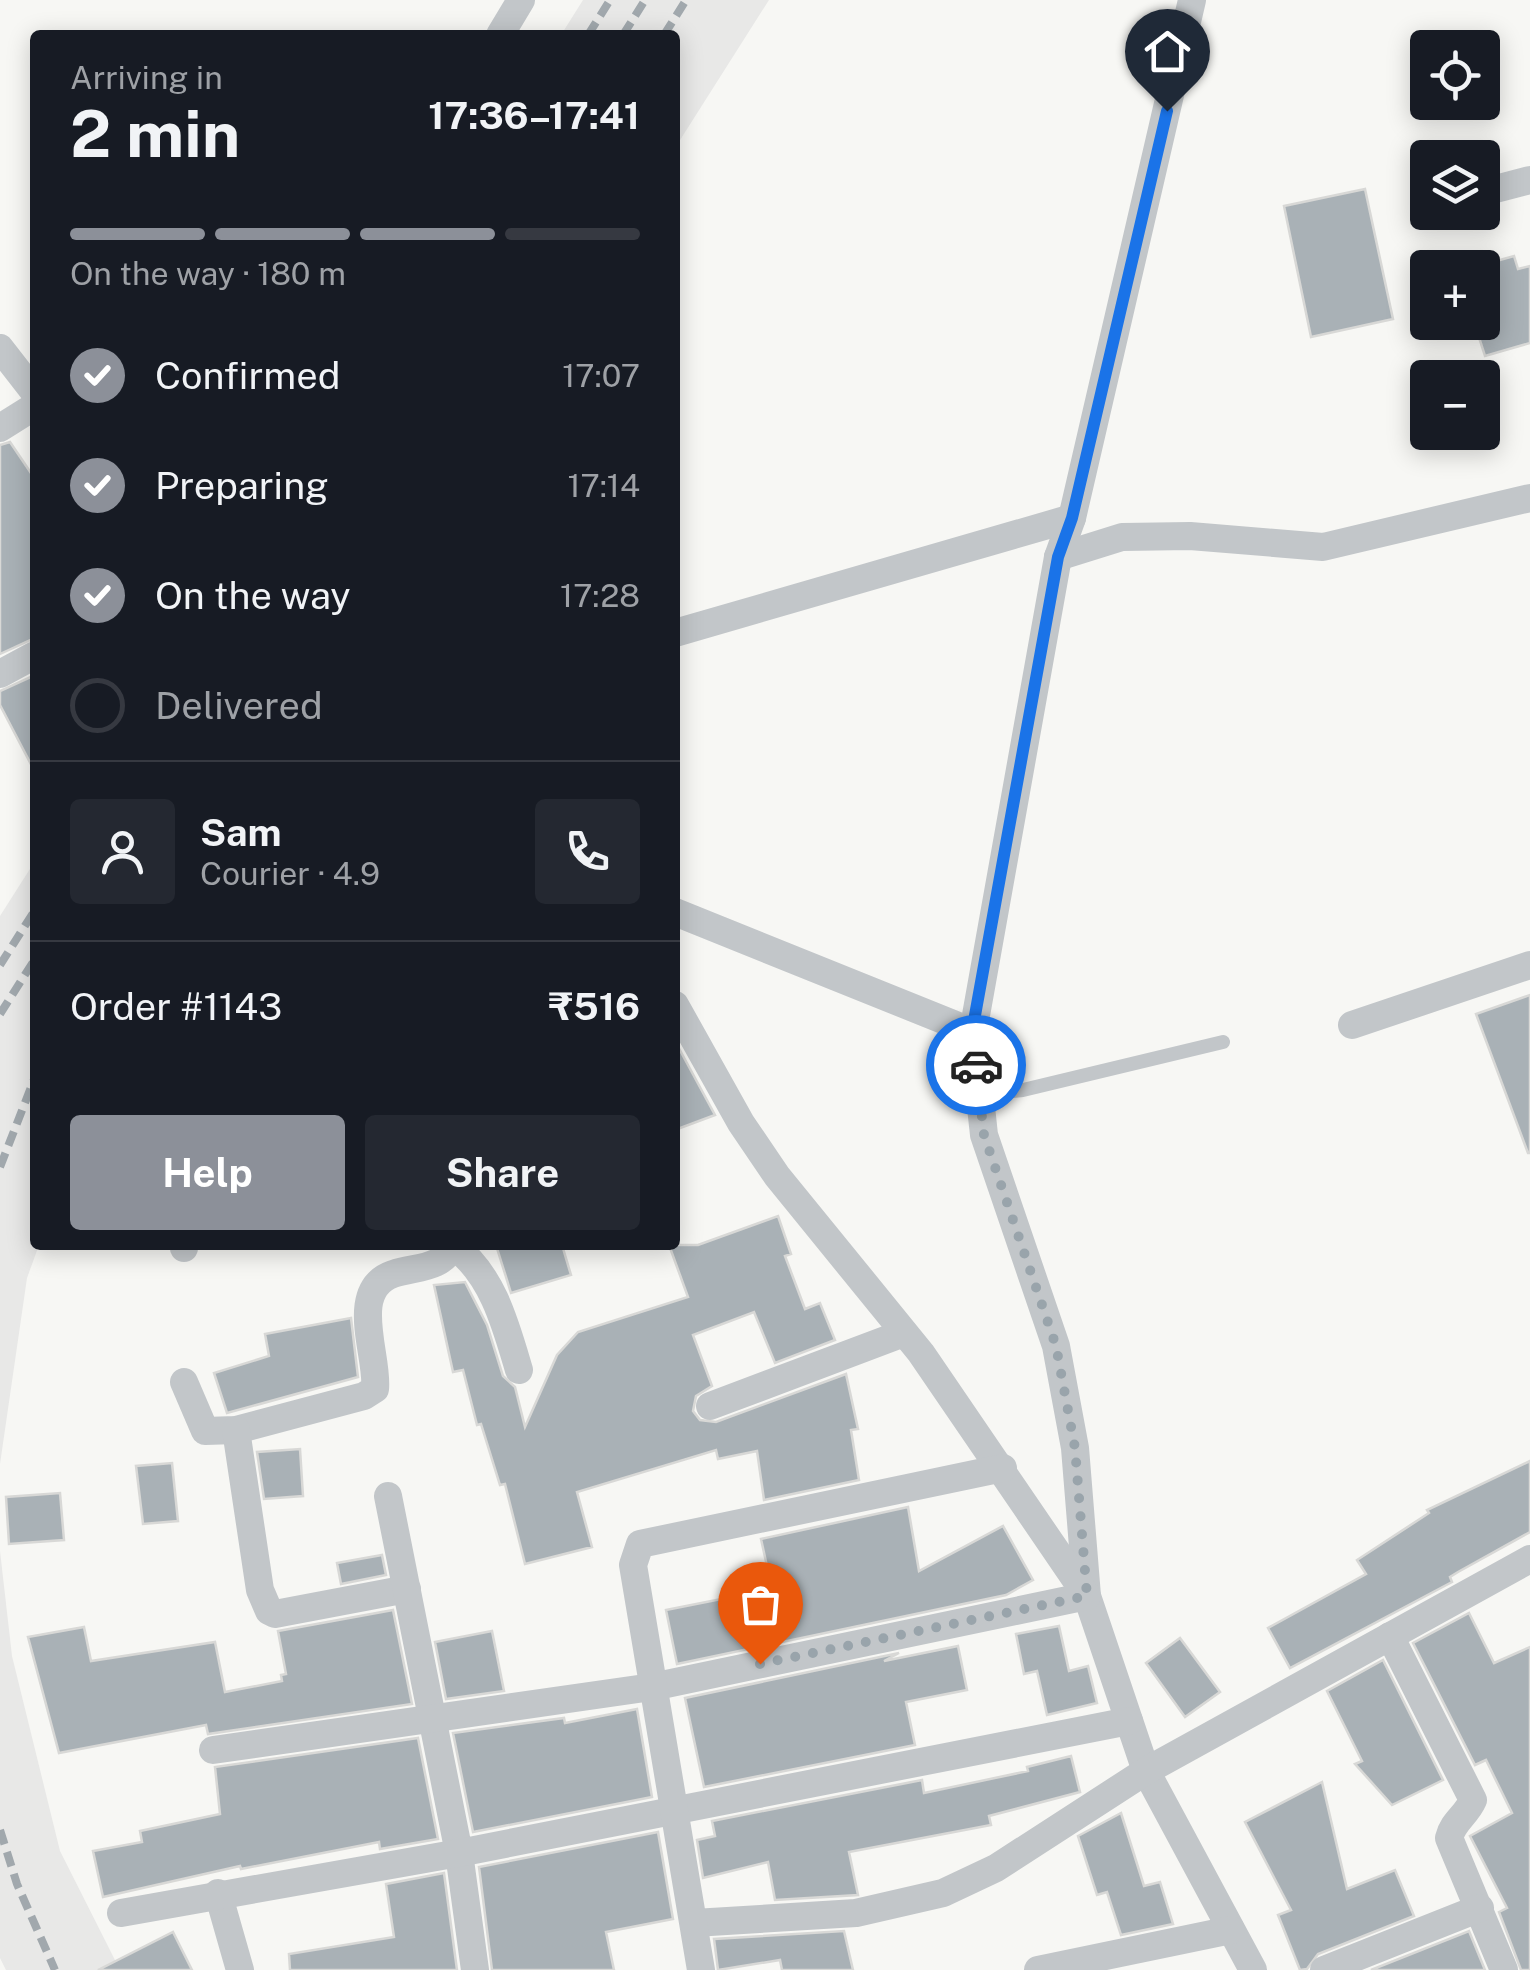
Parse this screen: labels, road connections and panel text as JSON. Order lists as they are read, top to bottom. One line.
{"page":{"map_buttons":["+","−"],"heading":["2 min","Arriving in","17:36–17:41"],"panel":["Sam","Courier · 4.9","Order #1143","₹516"],"bar":"On the way · 180 m","list":[["Confirmed","17:07"],["Preparing","17:14"],["On the way","17:28"],"Delivered"],"buttons":["Help","Share"]}}
